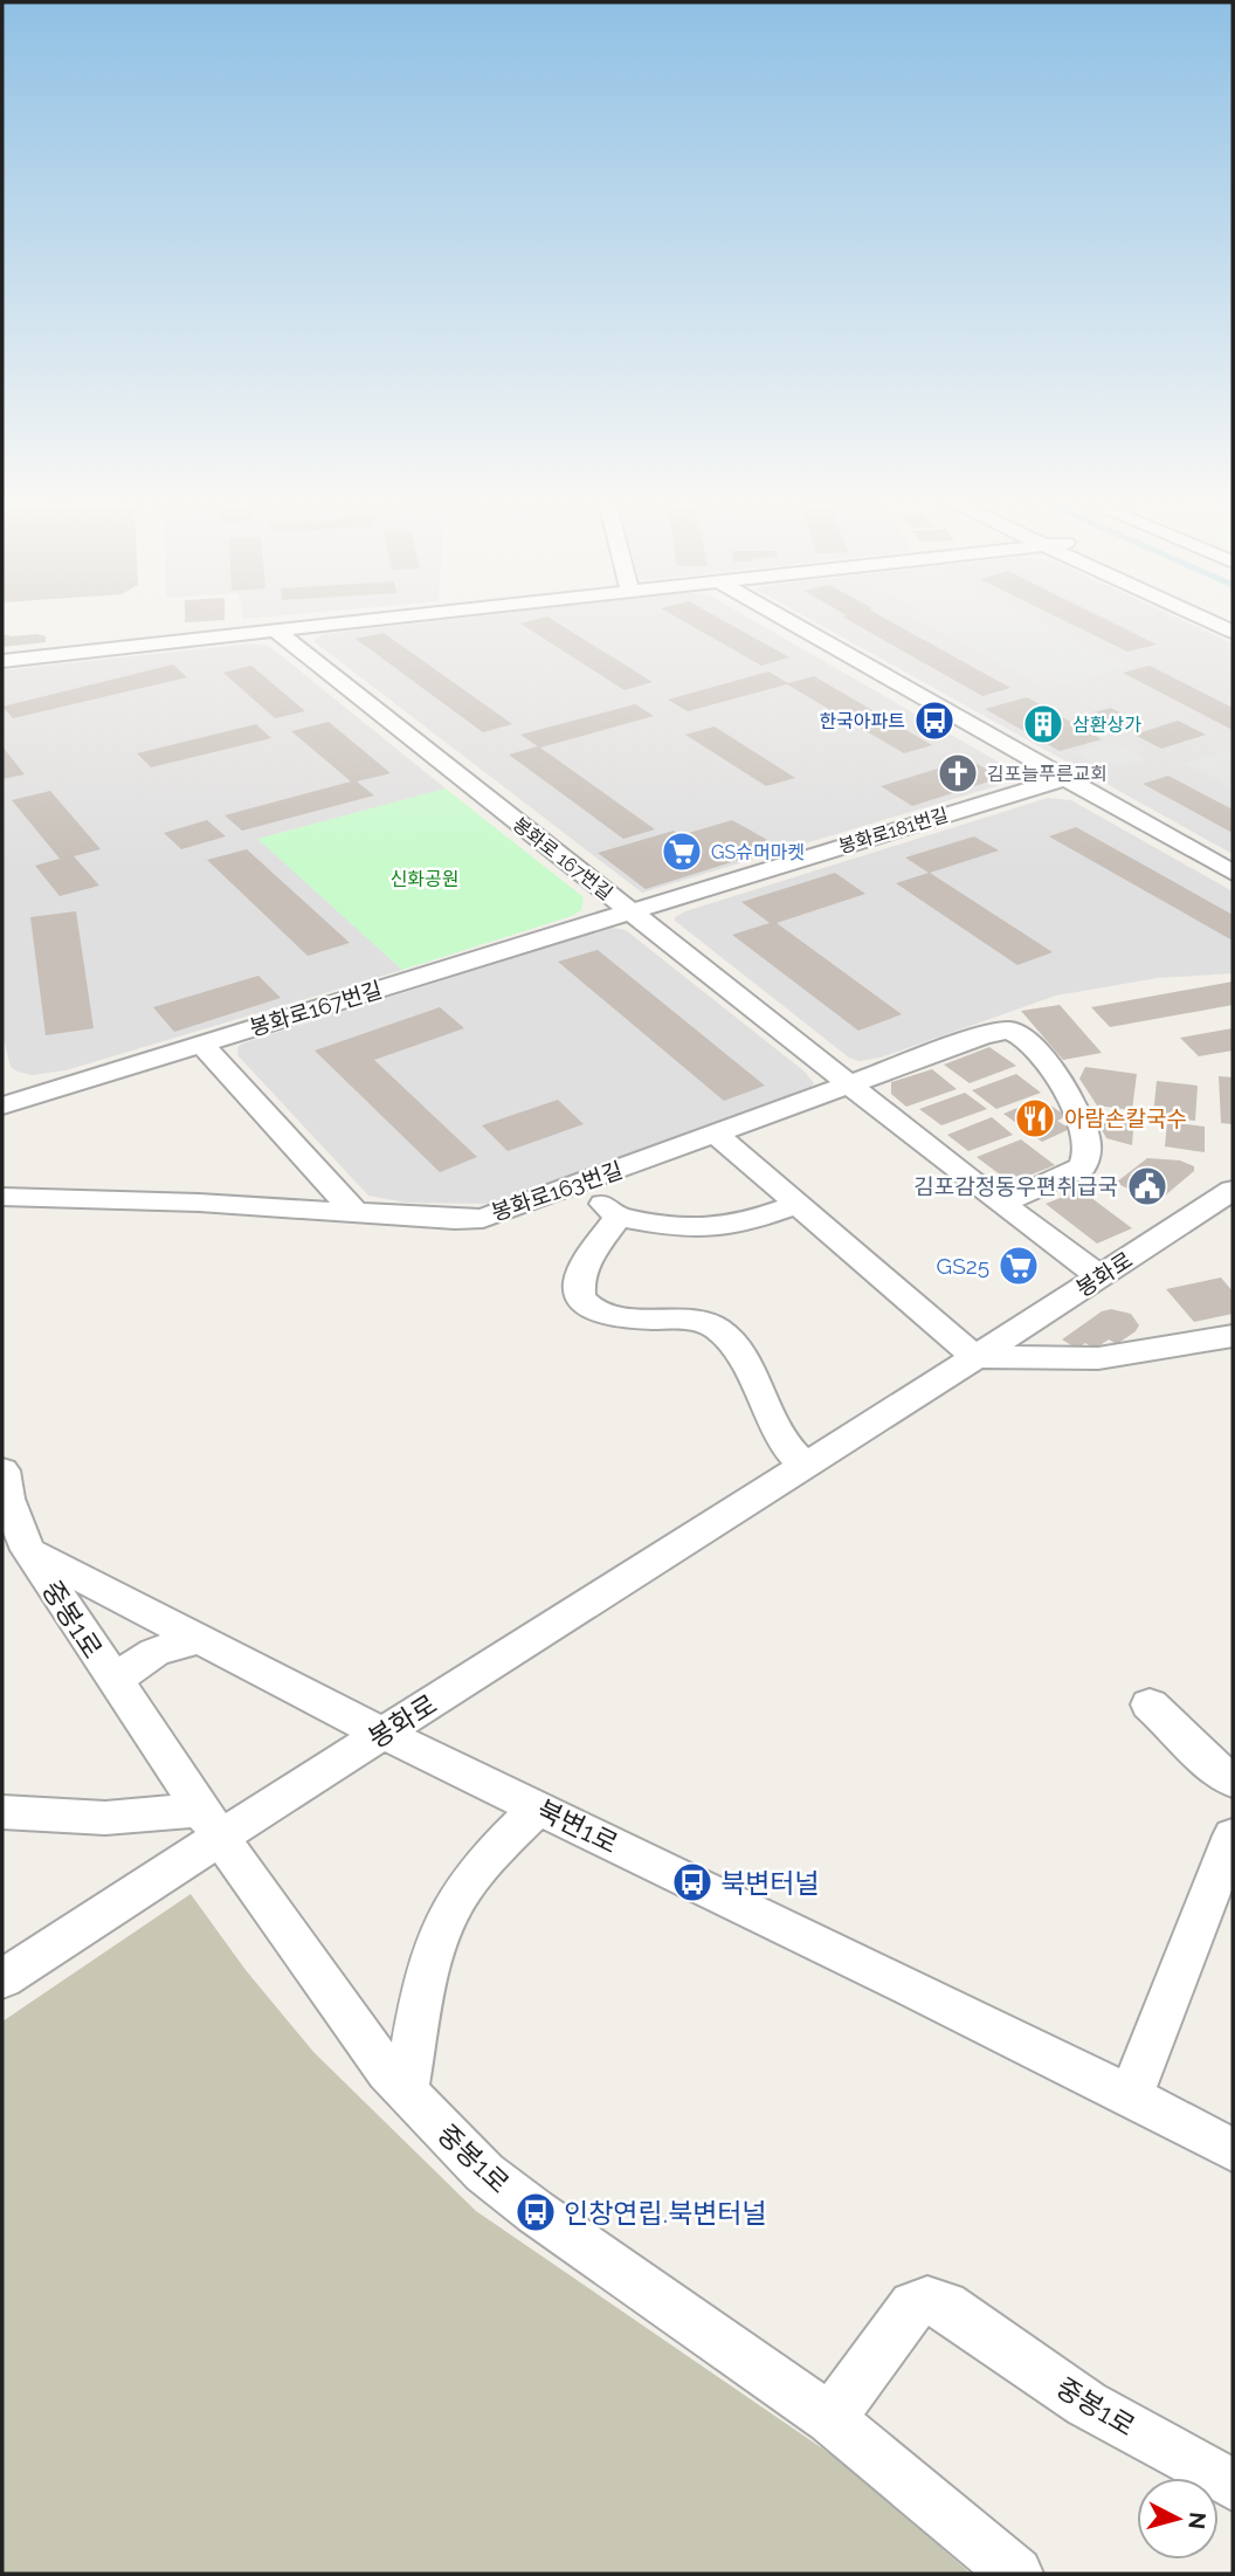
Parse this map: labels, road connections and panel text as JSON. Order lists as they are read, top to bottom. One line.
{"streets":{"street":["봉화로181번길","봉화로 167번길","봉화로167번길","봉화로163번길","봉화로","중봉1로","북변1로"]},"crossings":[["봉화로181번길","봉화로 167번길"],["봉화로181번길","봉화로167번길"],["봉화로 167번길","봉화로167번길"],["봉화로 167번길","봉화로163번길"],["봉화로 167번길","봉화로"],["봉화로","중봉1로"],["봉화로","북변1로"],["중봉1로","북변1로"]],"parks":["신화공원"],"places":{"bus stop":["한국아파트","북변터널","인창연립.북변터널"],"building":["삼환상가"],"church":["김포늘푸른교회"],"supermarket":["GS슈머마켓","GS25"],"restaurant":["아람손칼국수"],"public building":["김포감정동우편취급국"]},"north":"right"}
